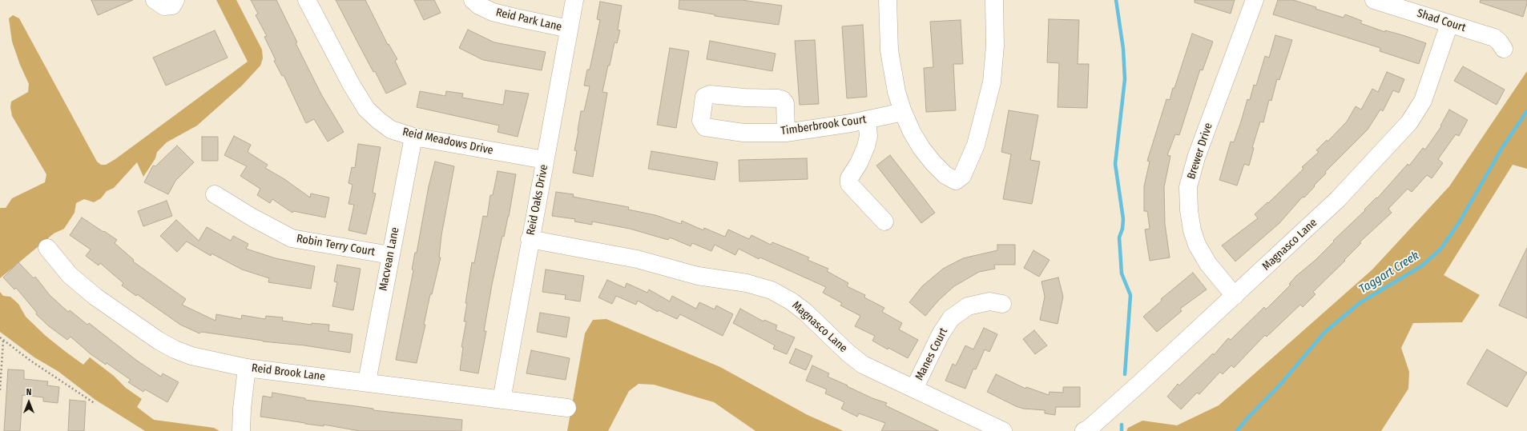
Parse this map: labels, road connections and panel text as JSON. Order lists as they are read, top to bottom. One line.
{"streets":{"street":["Reid Park Lane","Shad Court","Timberbrook Court","Reid Meadows Drive","Brewer Drive","Reid Oaks Drive","Magnasco Lane","Robin Terry Court","Macvean Lane","Manes Court","Reid Brook Lane"]},"crossings":[["Reid Park Lane","Reid Oaks Drive"],["Shad Court","Magnasco Lane"],["Reid Meadows Drive","Reid Oaks Drive"],["Reid Meadows Drive","Macvean Lane"],["Brewer Drive","Magnasco Lane"],["Reid Oaks Drive","Magnasco Lane"],["Reid Oaks Drive","Reid Brook Lane"],["Magnasco Lane","Manes Court"],["Robin Terry Court","Macvean Lane"],["Macvean Lane","Reid Brook Lane"]],"water":["Taggart Creek"],"north":"top"}
